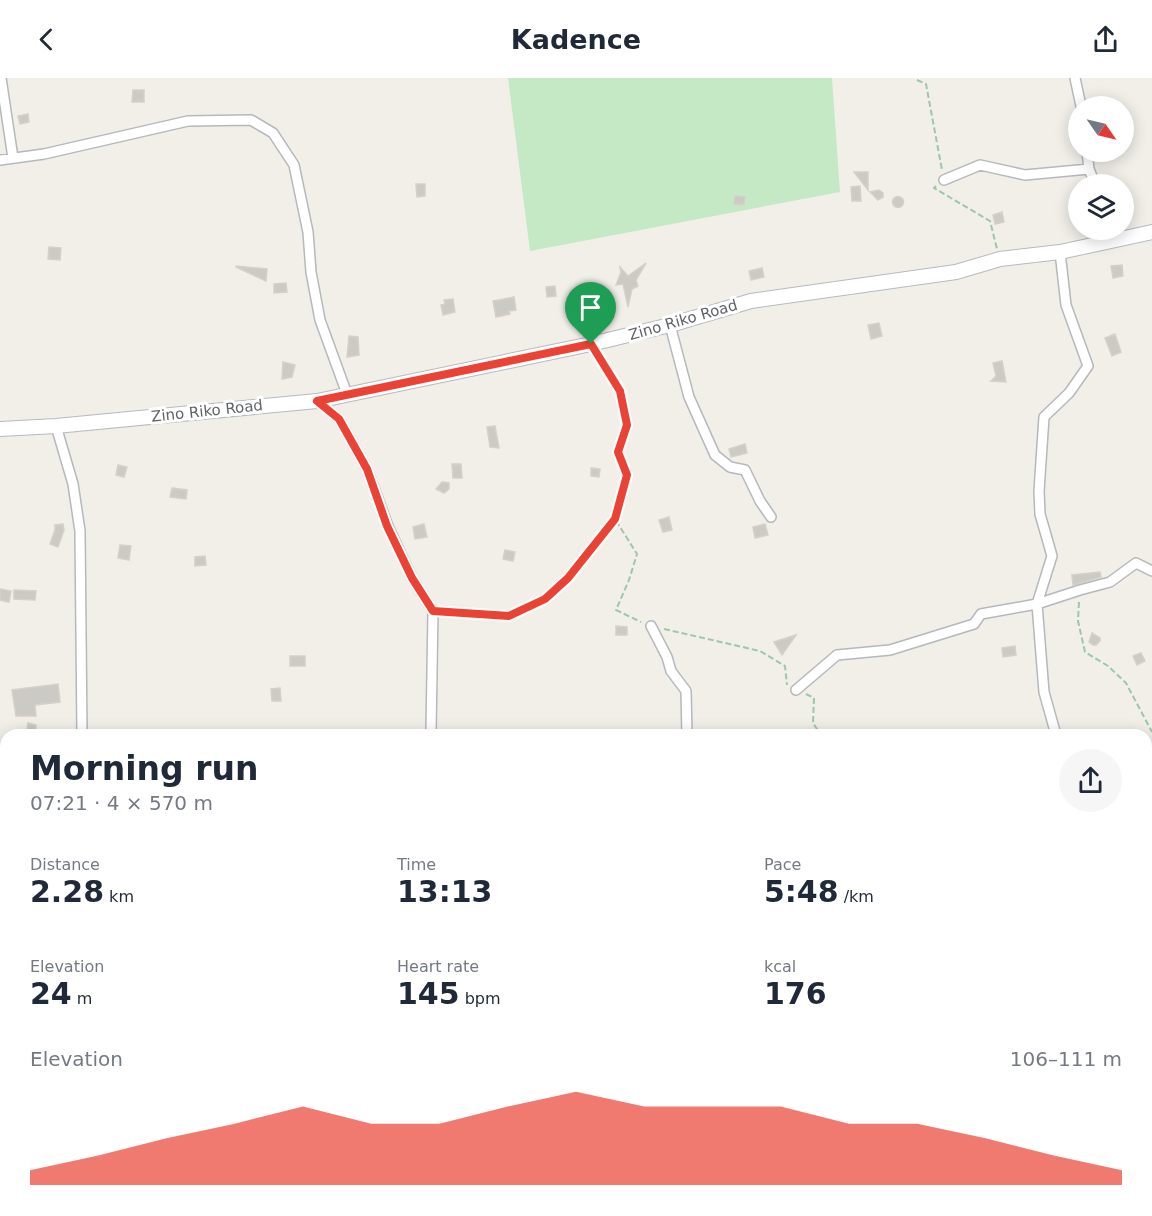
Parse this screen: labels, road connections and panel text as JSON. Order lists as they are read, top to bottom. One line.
{"streets":{"street":["Zino Riko Road"]},"north":"bottom right","page":{"header":"Kadence","heading":["Morning run","07:21 · 4 × 570 m"],"stats":[["Distance","2.28 km"],["Time","13:13"],["Pace","5:48 /km"],["Elevation","24 m"],["Heart rate","145 bpm"],["kcal","176"]],"chart":["Elevation","106–111 m"]}}
